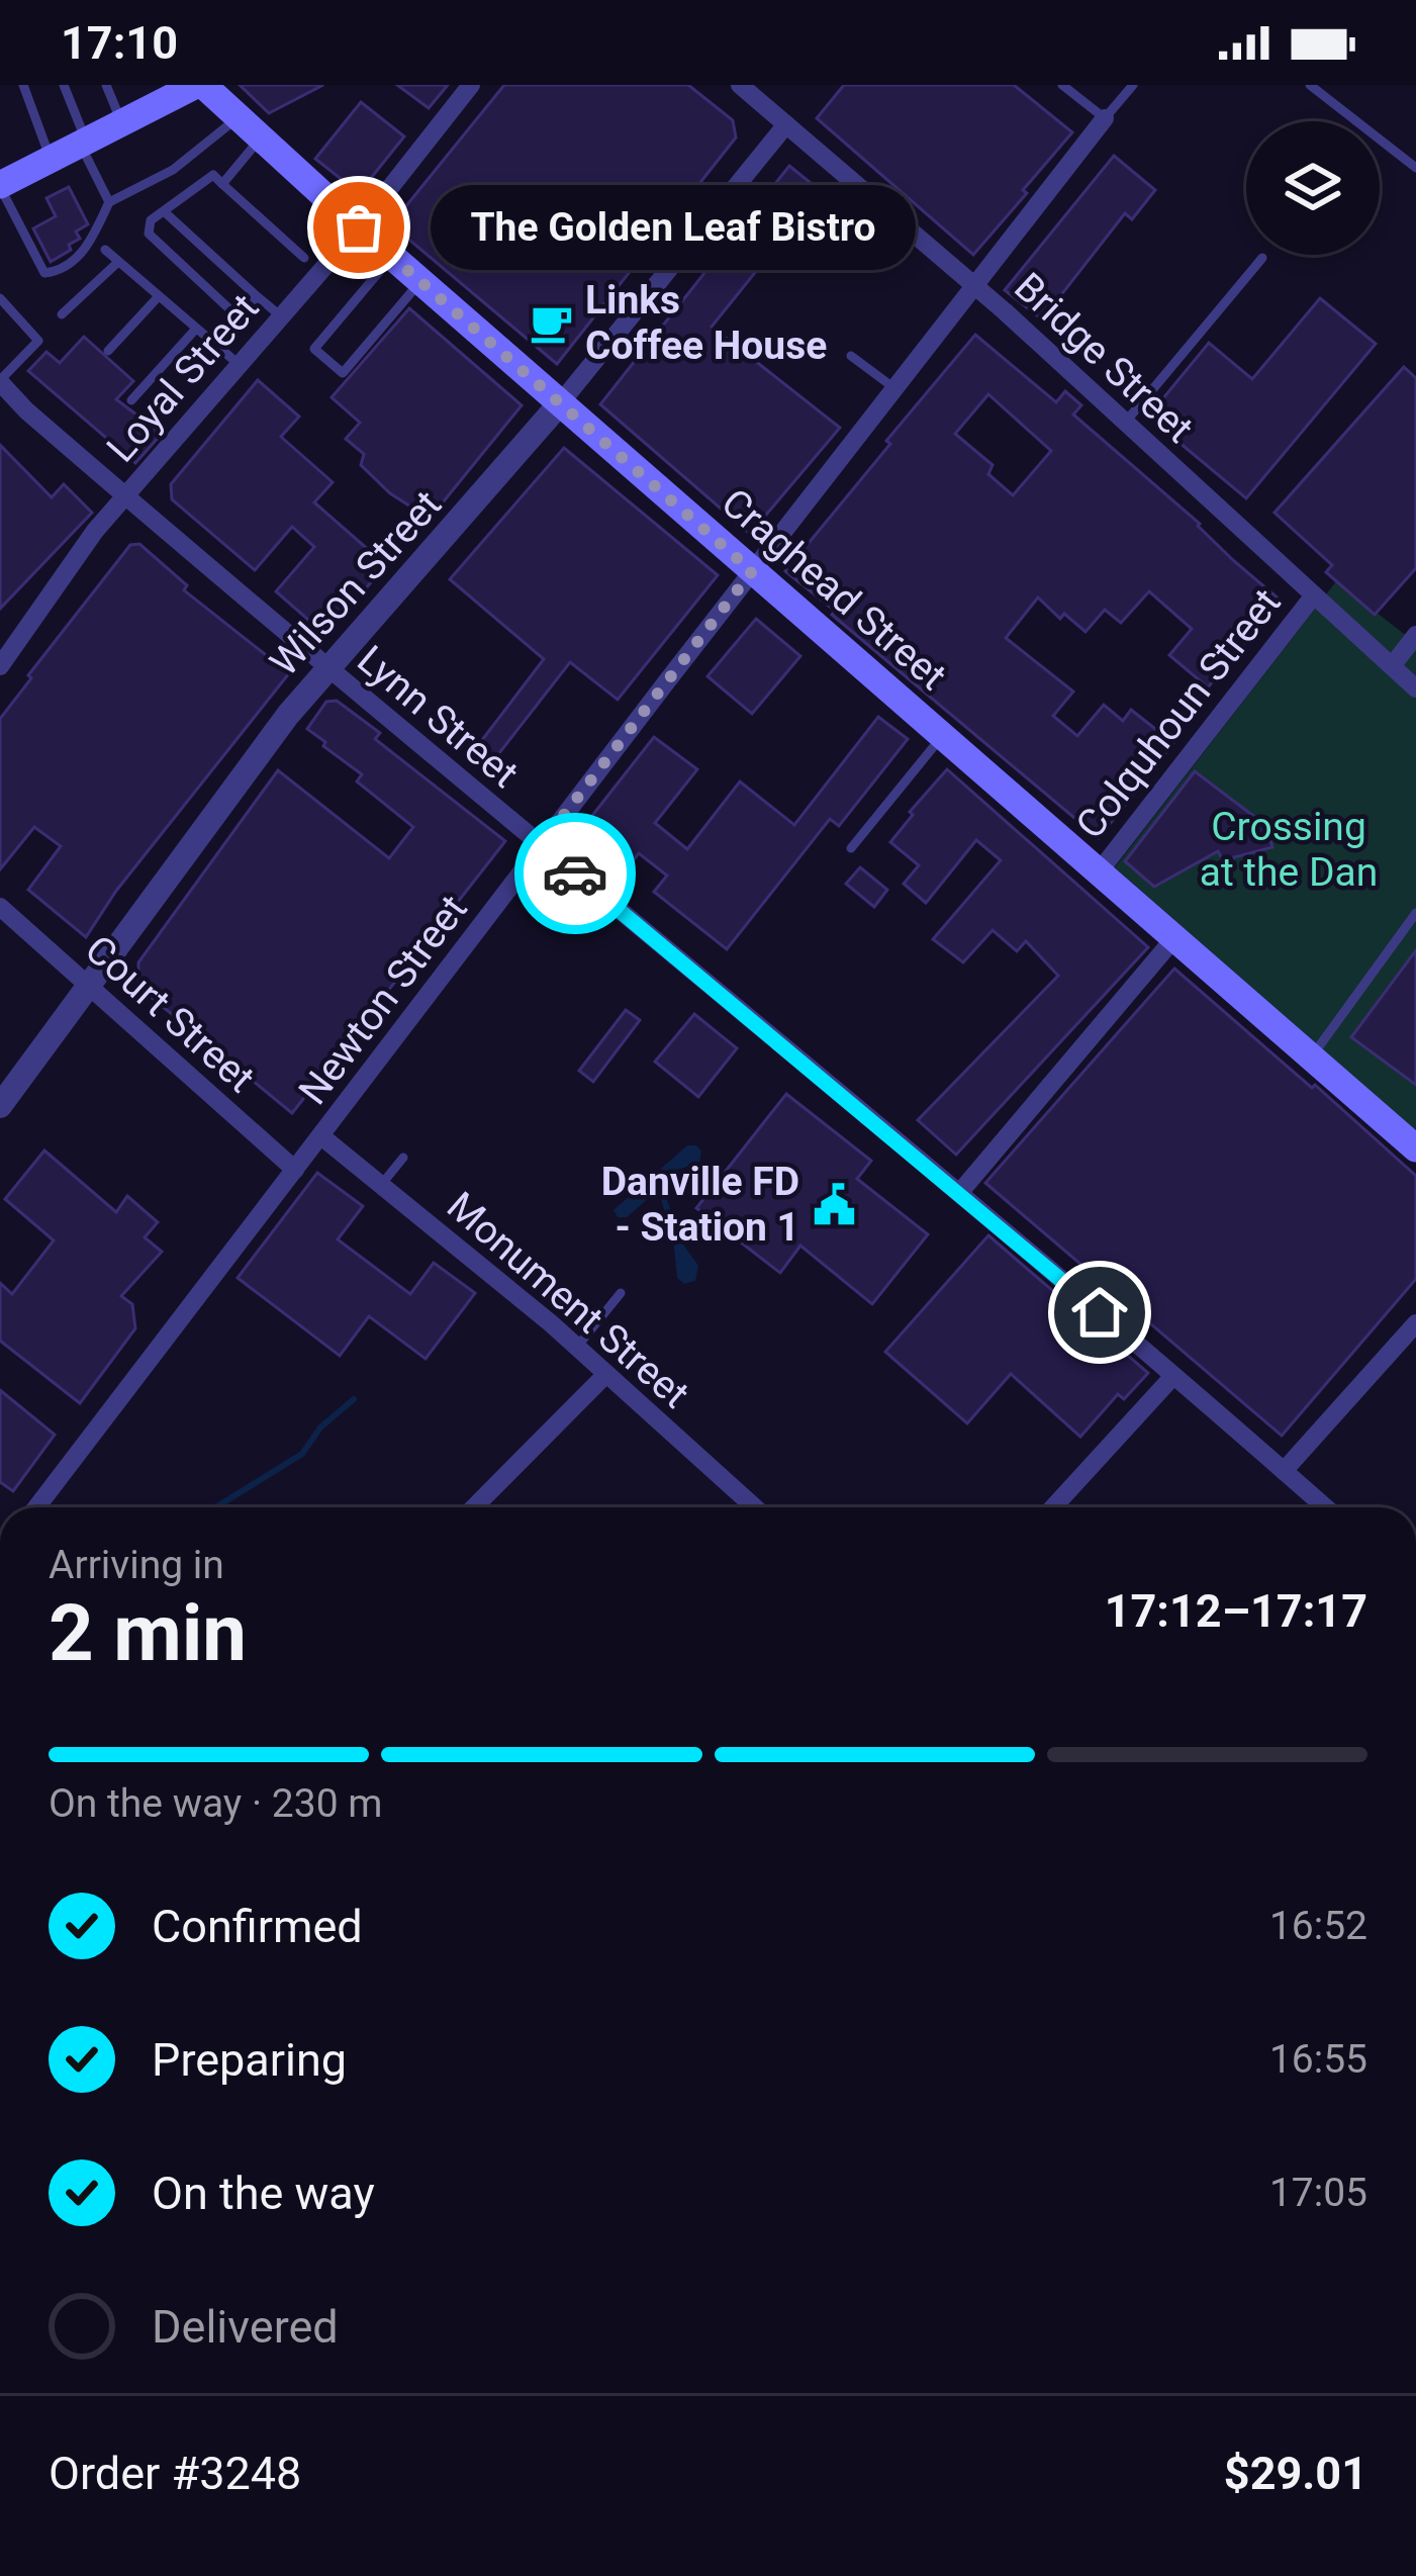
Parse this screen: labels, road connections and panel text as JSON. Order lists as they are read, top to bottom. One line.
{"streets":{"main road":["Craghead Street"],"street":["Bridge Street","Loyal Street","Wilson Street","Colquhoun Street","Lynn Street","Newton Street","Court Street","Monument Street"]},"crossings":[["Bridge Street","Wilson Street"],["Bridge Street","Colquhoun Street"],["Bridge Street","Newton Street"],["Loyal Street","Craghead Street"],["Loyal Street","Lynn Street"],["Wilson Street","Craghead Street"],["Wilson Street","Lynn Street"],["Wilson Street","Court Street"],["Craghead Street","Colquhoun Street"],["Craghead Street","Newton Street"],["Lynn Street","Newton Street"],["Newton Street","Court Street"],["Newton Street","Monument Street"]],"parks":["Crossing at the Dan"],"places":{"other":["The Golden Leaf Bistro"],"cafe":["Links Coffee House"],"public building":["Danville FD - Station 1"]},"page":{"status":"17:10","bubble":"The Golden Leaf Bistro","heading":["2 min","Arriving in","17:12–17:17"],"panel":["Order #3248","$29.01"],"bar":"On the way · 230 m","list":[["Confirmed","16:52"],["Preparing","16:55"],["On the way","17:05"],"Delivered"]}}
